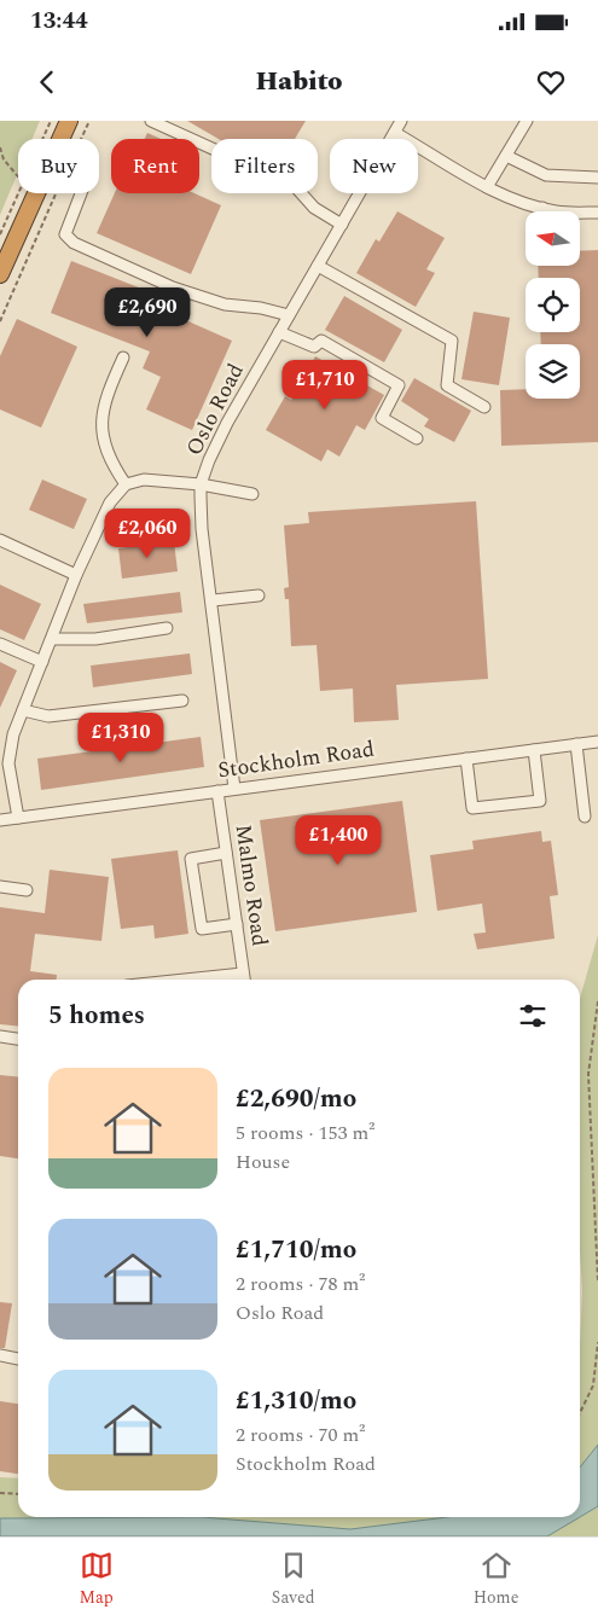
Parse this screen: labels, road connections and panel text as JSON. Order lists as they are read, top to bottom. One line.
{"streets":{"street":["Oslo Road","Stockholm Road","Malmo Road"]},"crossings":[["Oslo Road","Stockholm Road"],["Stockholm Road","Malmo Road"]],"north":"left","page":{"status":"13:44","header":"Habito","chip":["Buy","Rent","Filters","New"],"price":["£2,690","£1,710","£2,060","£1,310","£1,400"],"heading":"5 homes","list":[{"name":"£2,690/mo","note":"5 rooms · 153 m² · House"},{"name":"£1,710/mo","note":"2 rooms · 78 m² · Oslo Road"},{"name":"£1,310/mo","note":"2 rooms · 70 m² · Stockholm Road"}],"tabs":["Map","Saved","Home"]}}
